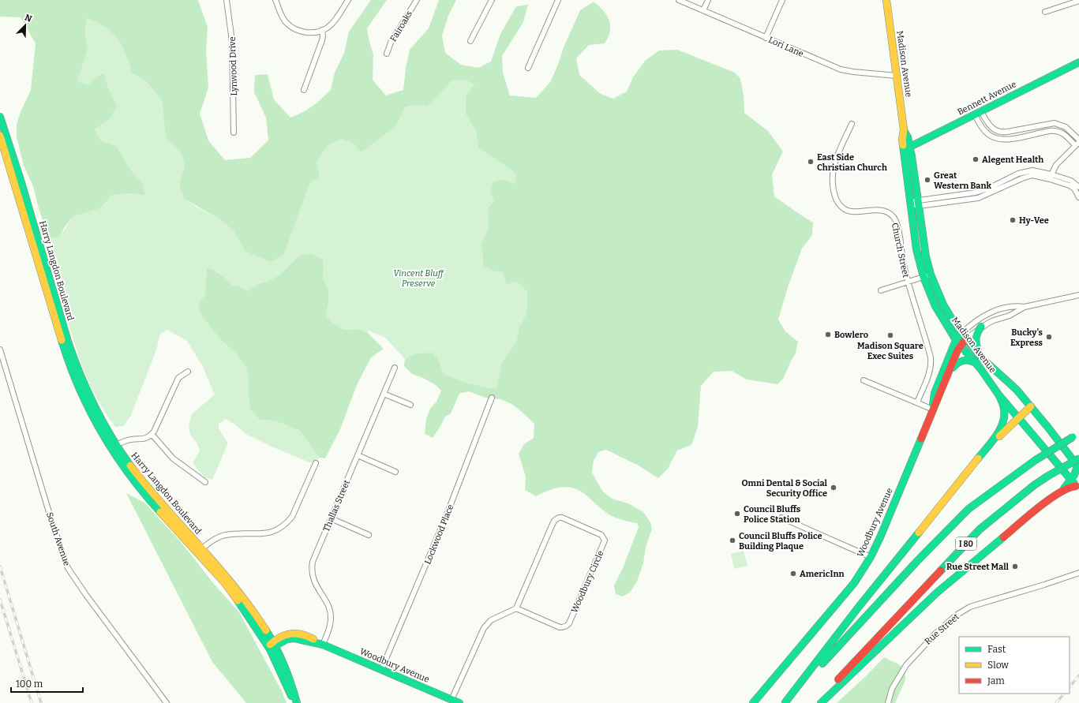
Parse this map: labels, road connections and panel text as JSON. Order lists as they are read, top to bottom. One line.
{"streets":{"main road":["Madison Avenue","Bennett Avenue","Harry Langdon Boulevard","Woodbury Avenue","I 80"],"street":["Fairoaks","Lori Lane","Lynwood Drive","Church Street","Thallas Street","Lockwood Place","South Avenue","Woodbury Circle","Rue Street"]},"crossings":[["Lori Lane","Madison Avenue"],["Madison Avenue","Bennett Avenue"],["Madison Avenue","Woodbury Avenue"],["Madison Avenue","I 80"],["Harry Langdon Boulevard","Woodbury Avenue"],["Thallas Street","Woodbury Avenue"],["Woodbury Avenue","Lockwood Place"]],"parks":["Vincent Bluff Preserve"],"places":["Alegent Health","East Side Christian Church","Great Western Bank","Hy-Vee","Bowlero","Madison Square Exec Suites","Bucky's Express","Omni Dental & Social Security Office","Council Bluffs Police Station","Council Bluffs Police Building Plaque","Rue Street Mall","AmericInn"],"legend":["Fast","Slow","Jam"],"scale_bar":"100 m","north":"top right"}
